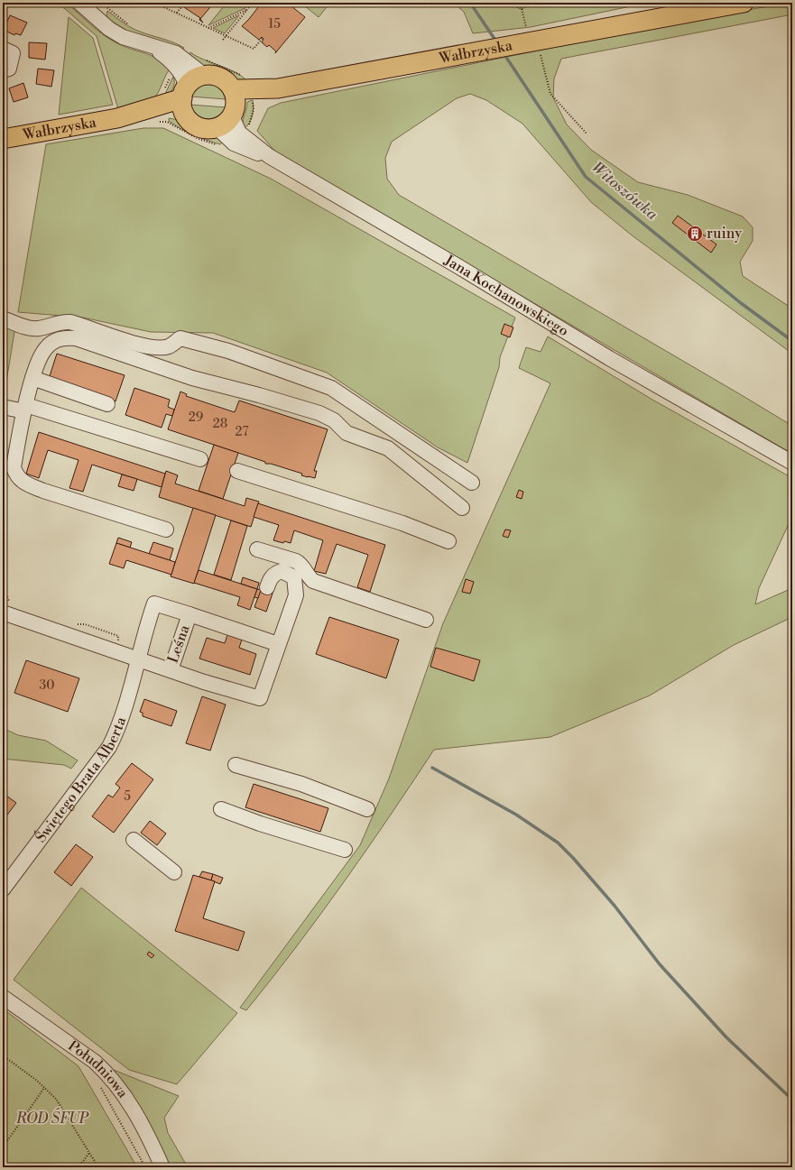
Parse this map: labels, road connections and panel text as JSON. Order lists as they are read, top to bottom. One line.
{"streets":{"main road":["Wałbrzyska"],"street":["Jana Kochanowskiego","Leśna","Świętego Brata Alberta","Południowa"]},"crossings":[["Leśna","Świętego Brata Alberta"]],"water":["Witoszówka"],"parks":["ROD ŚFUP"],"places":{"building":["ruiny"]},"house_numbers":["15","29","28","27","30","5"]}
